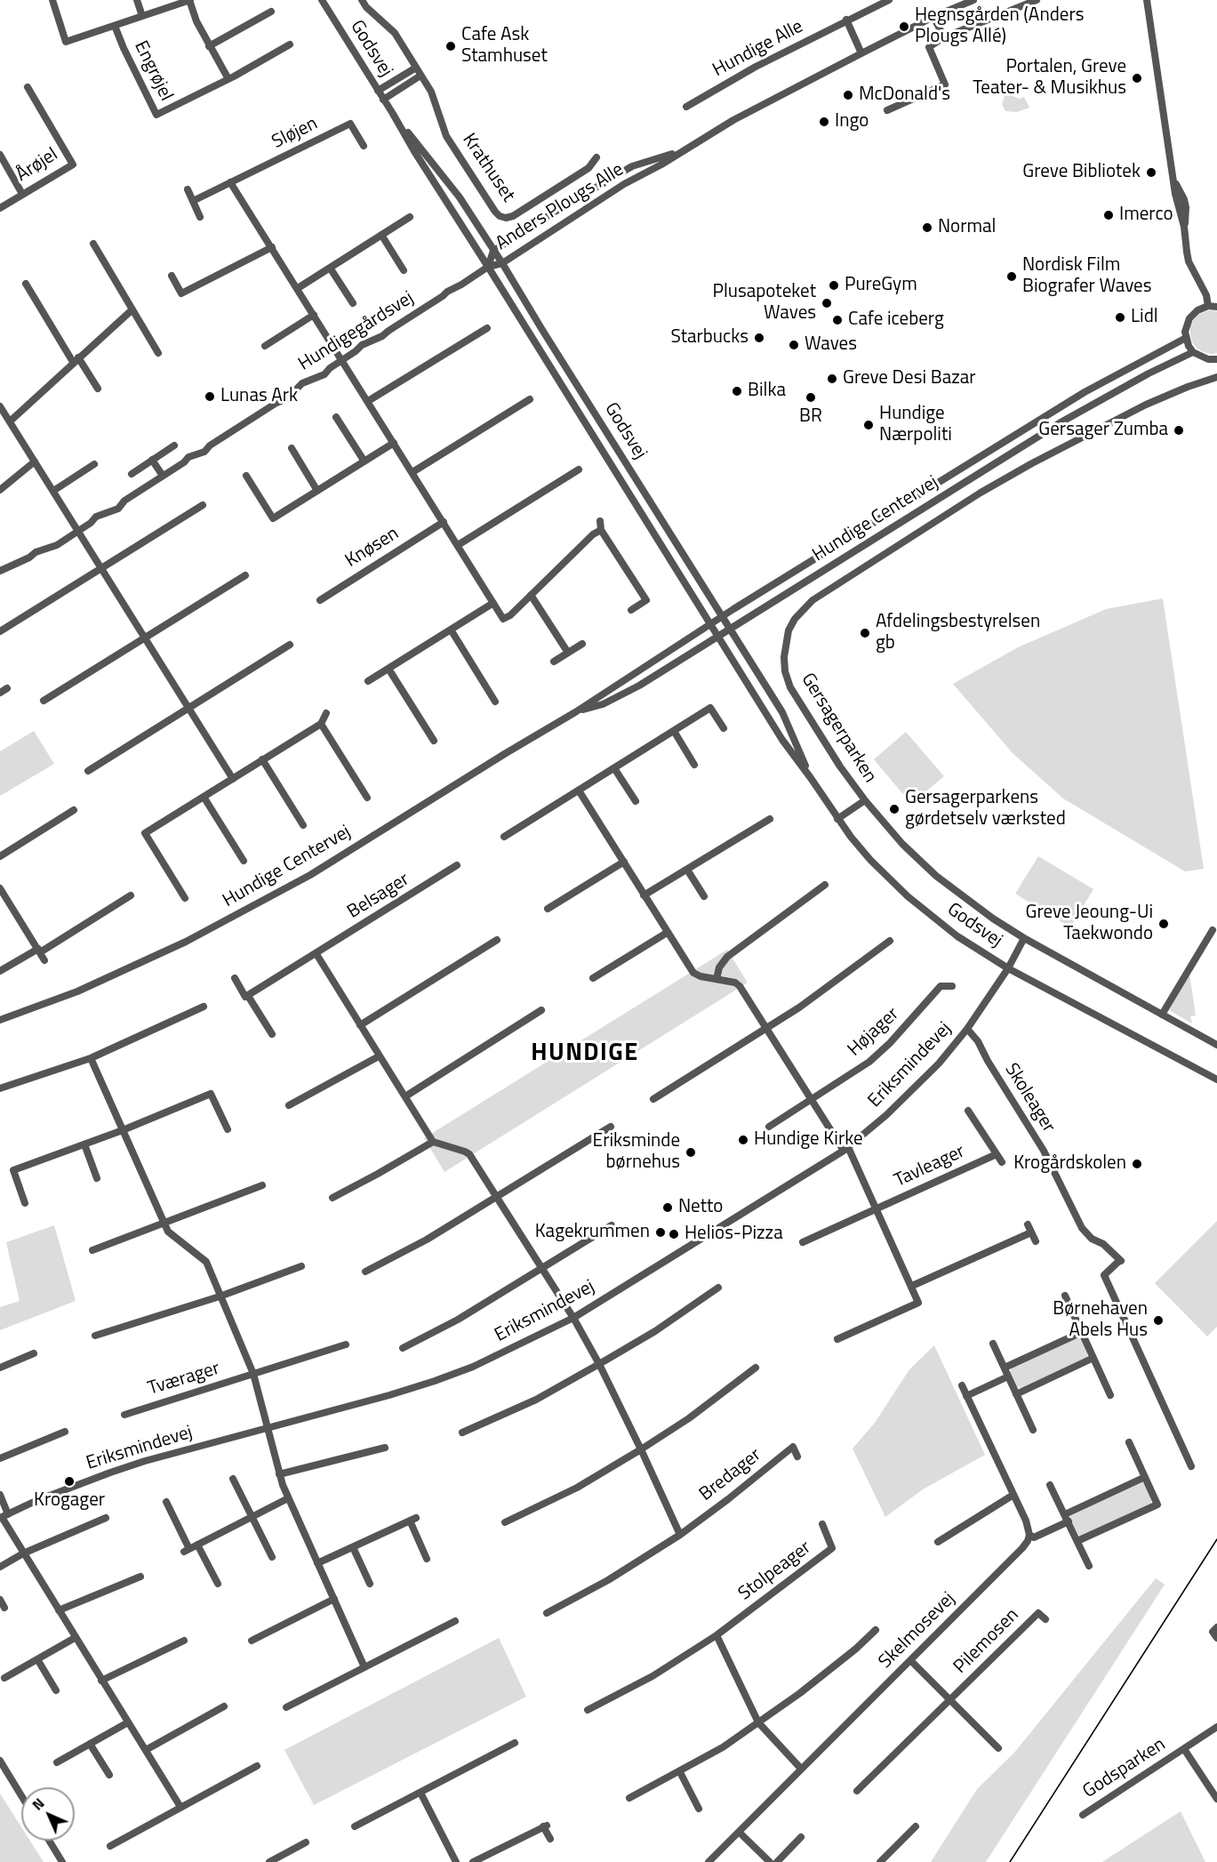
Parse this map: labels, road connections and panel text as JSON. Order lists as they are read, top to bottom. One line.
{"streets":{"street":["Godsvej","Hundige Alle","Engrøjel","Sløjen","Årøjel","Krathuset","Anders Plougs Alle","Hundigegårdsvej","Hundige Centervej","Knøsen","Gersagerparken","Belsager","Højager","Eriksmindevej","Skoleager","Tavleager","Tværager","Bredager","Stolpeager","Skelmosevej","Pilemosen","Godsparken"]},"crossings":[["Godsvej","Anders Plougs Alle"],["Godsvej","Hundigegårdsvej"],["Godsvej","Hundige Centervej"],["Godsvej","Gersagerparken"],["Godsvej","Eriksmindevej"],["Anders Plougs Alle","Hundigegårdsvej"],["Eriksmindevej","Skoleager"],["Eriksmindevej","Tavleager"],["Eriksmindevej","Tværager"],["Skelmosevej","Pilemosen"]],"districts":["HUNDIGE"],"places":["Hegnsgården (Anders Plougs Allé)","Cafe Ask Stamhuset","Portalen, Greve Teater- & Musikhus","McDonald's","Ingo","Greve Bibliotek","Imerco","Normal","Nordisk Film Biografer Waves","PureGym","Plusapoteket Waves","Lidl","Cafe iceberg","Starbucks","Waves","Greve Desi Bazar","Bilka","Lunas Ark","BR","Hundige Nærpoliti","Gersager Zumba","Afdelingsbestyrelsen gb","Gersagerparkens gørdetselv værksted","Greve Jeoung-Ui Taekwondo","Hundige Kirke","Eriksminde børnehus","Krogårdskolen","Netto","Kagekrummen","Helios-Pizza","Børnehaven Abels Hus","Krogager"],"north":"top left"}
